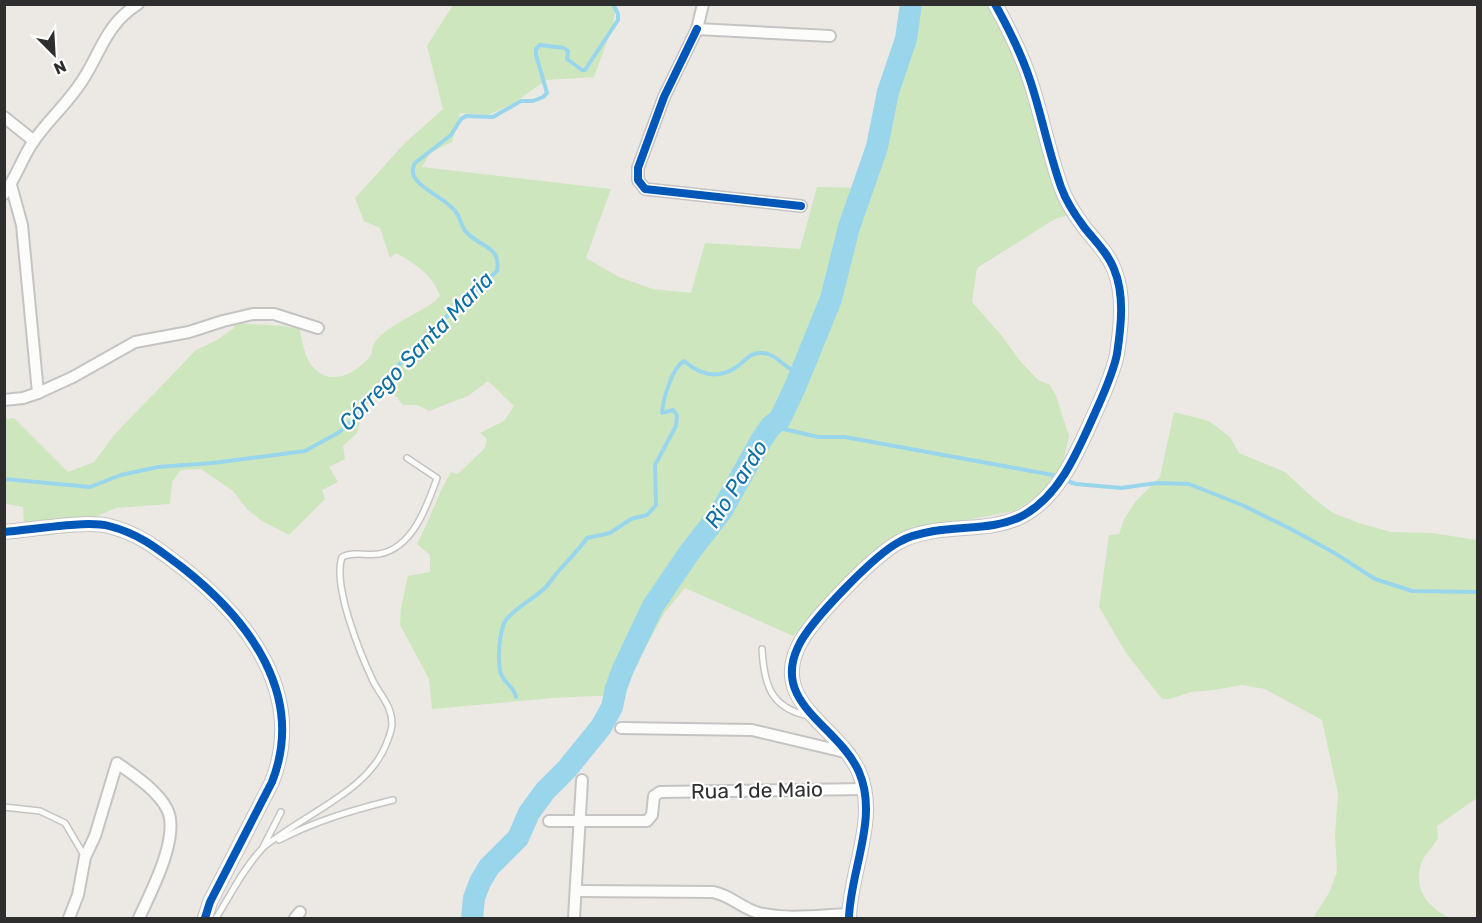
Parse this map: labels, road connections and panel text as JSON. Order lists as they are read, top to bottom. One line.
{"streets":{"street":["Rua 1 de Maio"]},"water":["Córrego Santa Maria","Rio Pardo"],"north":"bottom right"}
